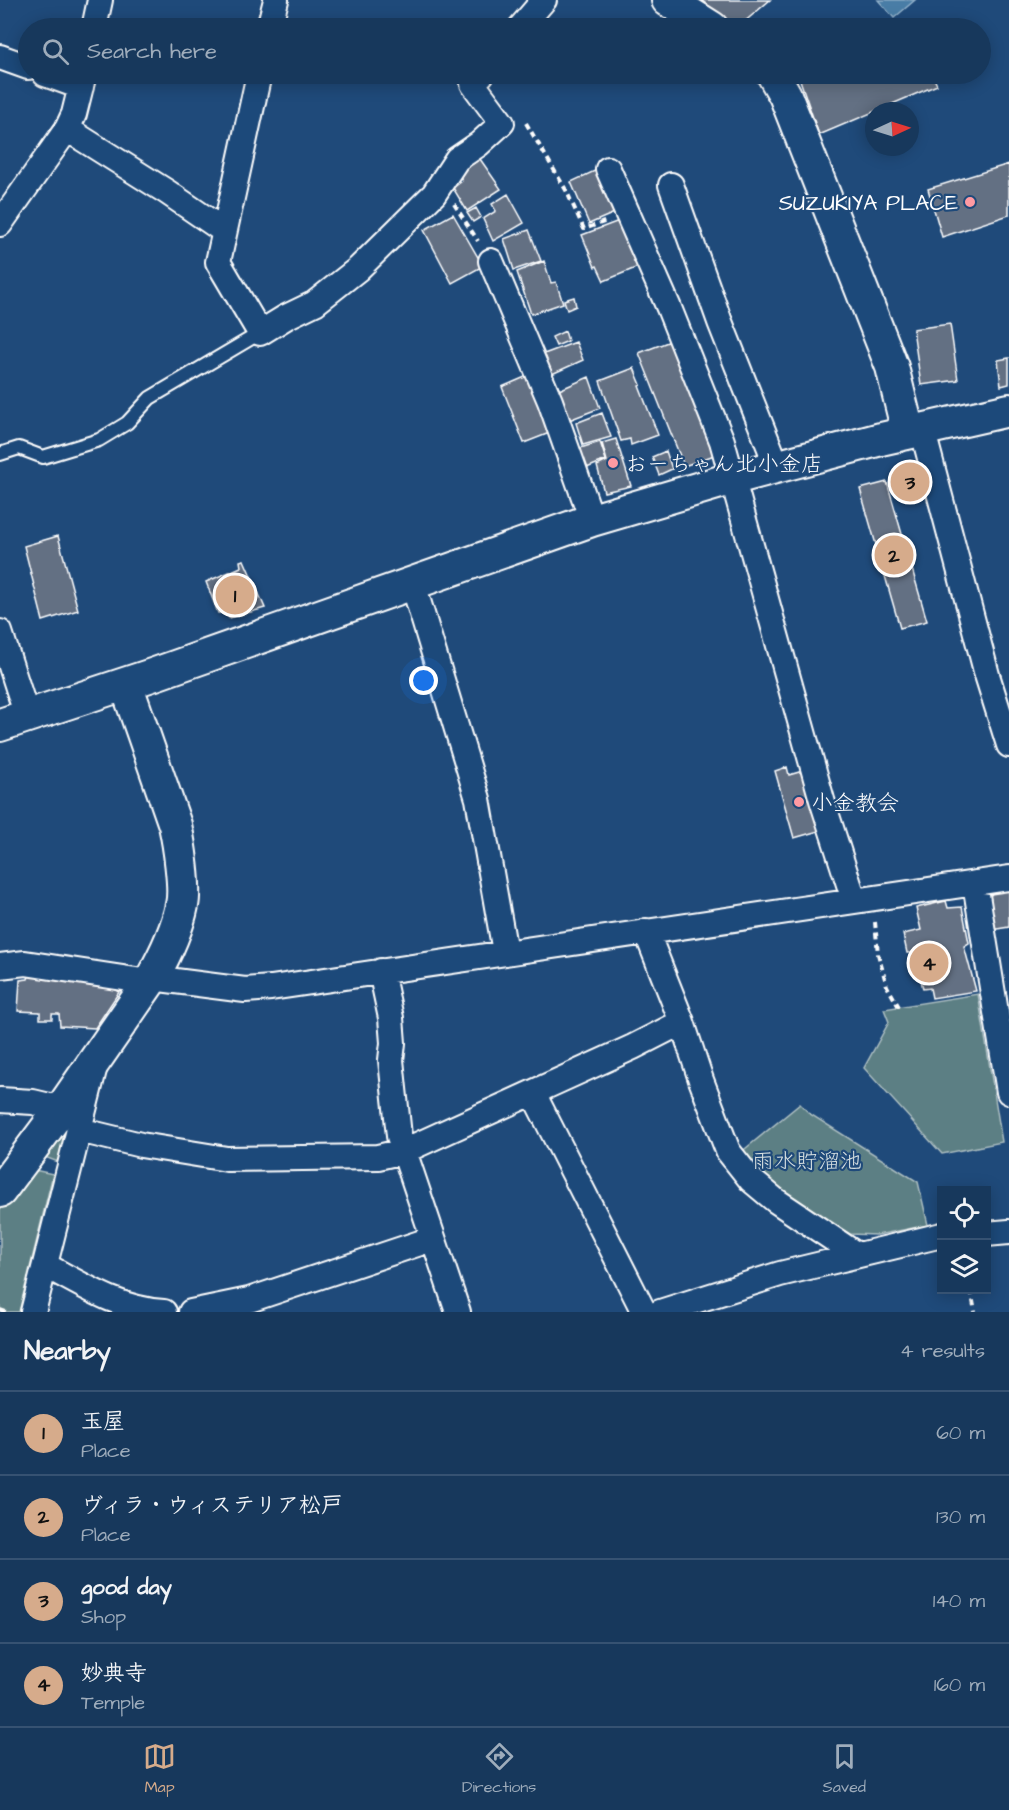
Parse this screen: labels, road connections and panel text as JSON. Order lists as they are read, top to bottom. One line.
{"parks":["雨水貯溜池"],"places":["SUZUKIYA PLACE","おーちゃん北小金店","小金教会"],"north":"right","page":{"search":"Search here","pins":["3","2","1","4"],"heading":["Nearby","4 results"],"list":[{"mark":"1","name":"玉屋","note":"Place","value":"60 m"},{"mark":"2","name":"ヴィラ・ウィステリア松戸","note":"Place","value":"130 m"},{"mark":"3","name":"good day","note":"Shop","value":"140 m"},{"mark":"4","name":"妙典寺","note":"Temple","value":"160 m"}],"nav":["Map","Directions","Saved"]}}
